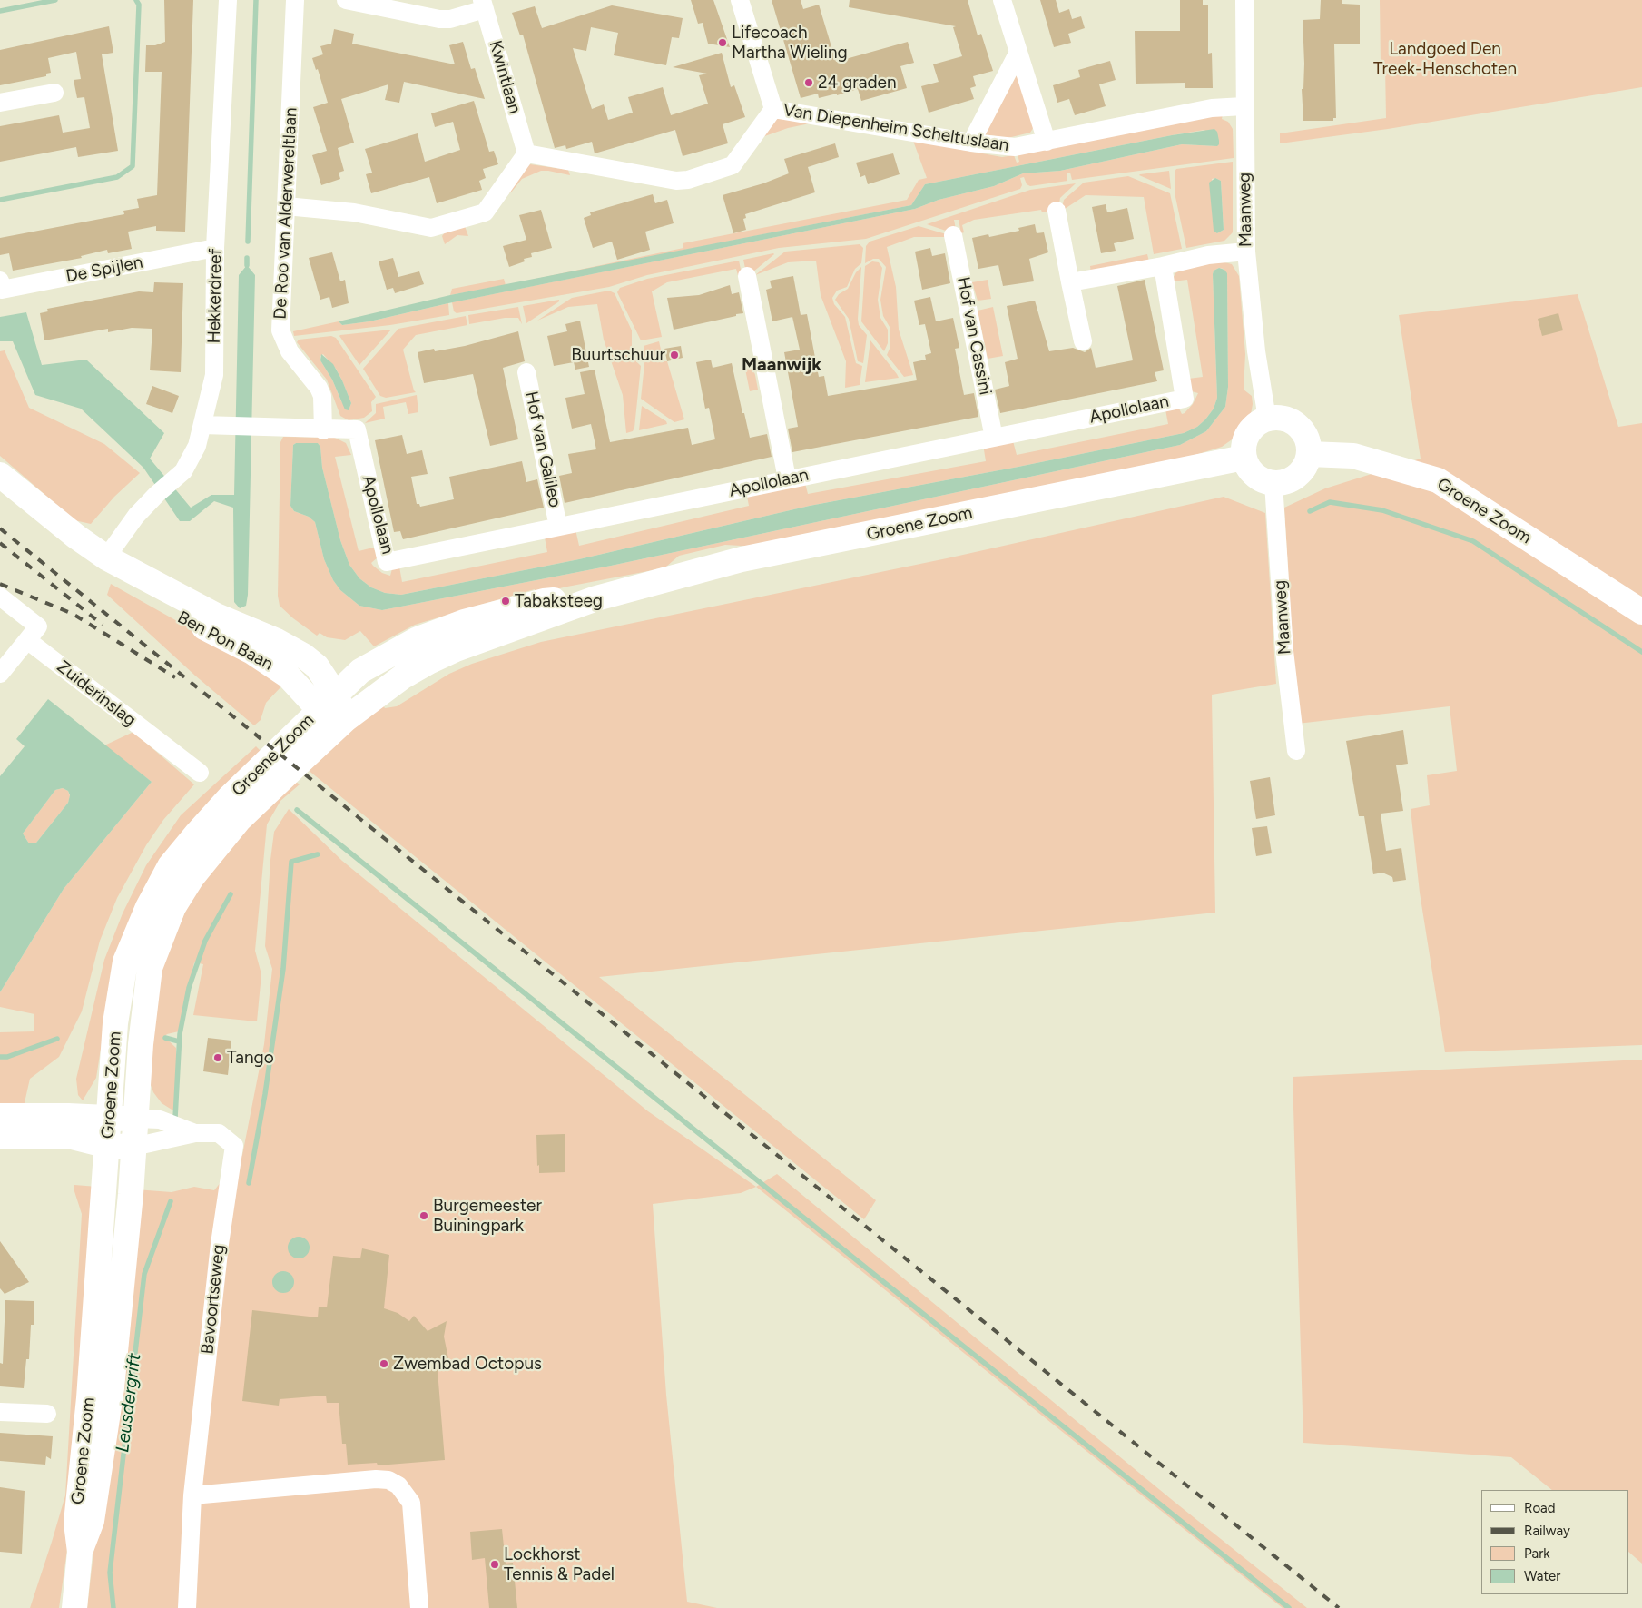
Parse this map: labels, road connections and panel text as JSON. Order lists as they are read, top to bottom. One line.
{"streets":{"main road":["Groene Zoom","Ben Pon Baan"],"street":["Kwintlaan","Van Diepenheim Scheltuslaan","Maanweg","De Roo van Alderwereltlaan","De Spijlen","Hekkerdreef","Hof van Cassini","Apollolaan","Hof van Galileo","Zuiderinslag","Bavoortseweg"]},"crossings":[["Kwintlaan","Van Diepenheim Scheltuslaan"],["Van Diepenheim Scheltuslaan","Maanweg"],["Maanweg","Groene Zoom"],["De Roo van Alderwereltlaan","Apollolaan"],["De Spijlen","Hekkerdreef"],["Hekkerdreef","Ben Pon Baan"],["Hof van Cassini","Apollolaan"],["Apollolaan","Hof van Galileo"],["Groene Zoom","Ben Pon Baan"],["Groene Zoom","Bavoortseweg"]],"districts":["Maanwijk"],"water":["Leusdergrift"],"parks":["Landgoed Den Treek-Henschoten"],"places":["Lifecoach Martha Wieling","24 graden","Buurtschuur","Tabaksteeg","Tango","Burgemeester Buiningpark","Zwembad Octopus","Lockhorst Tennis & Padel"],"legend":["Road","Railway","Park","Water"]}
